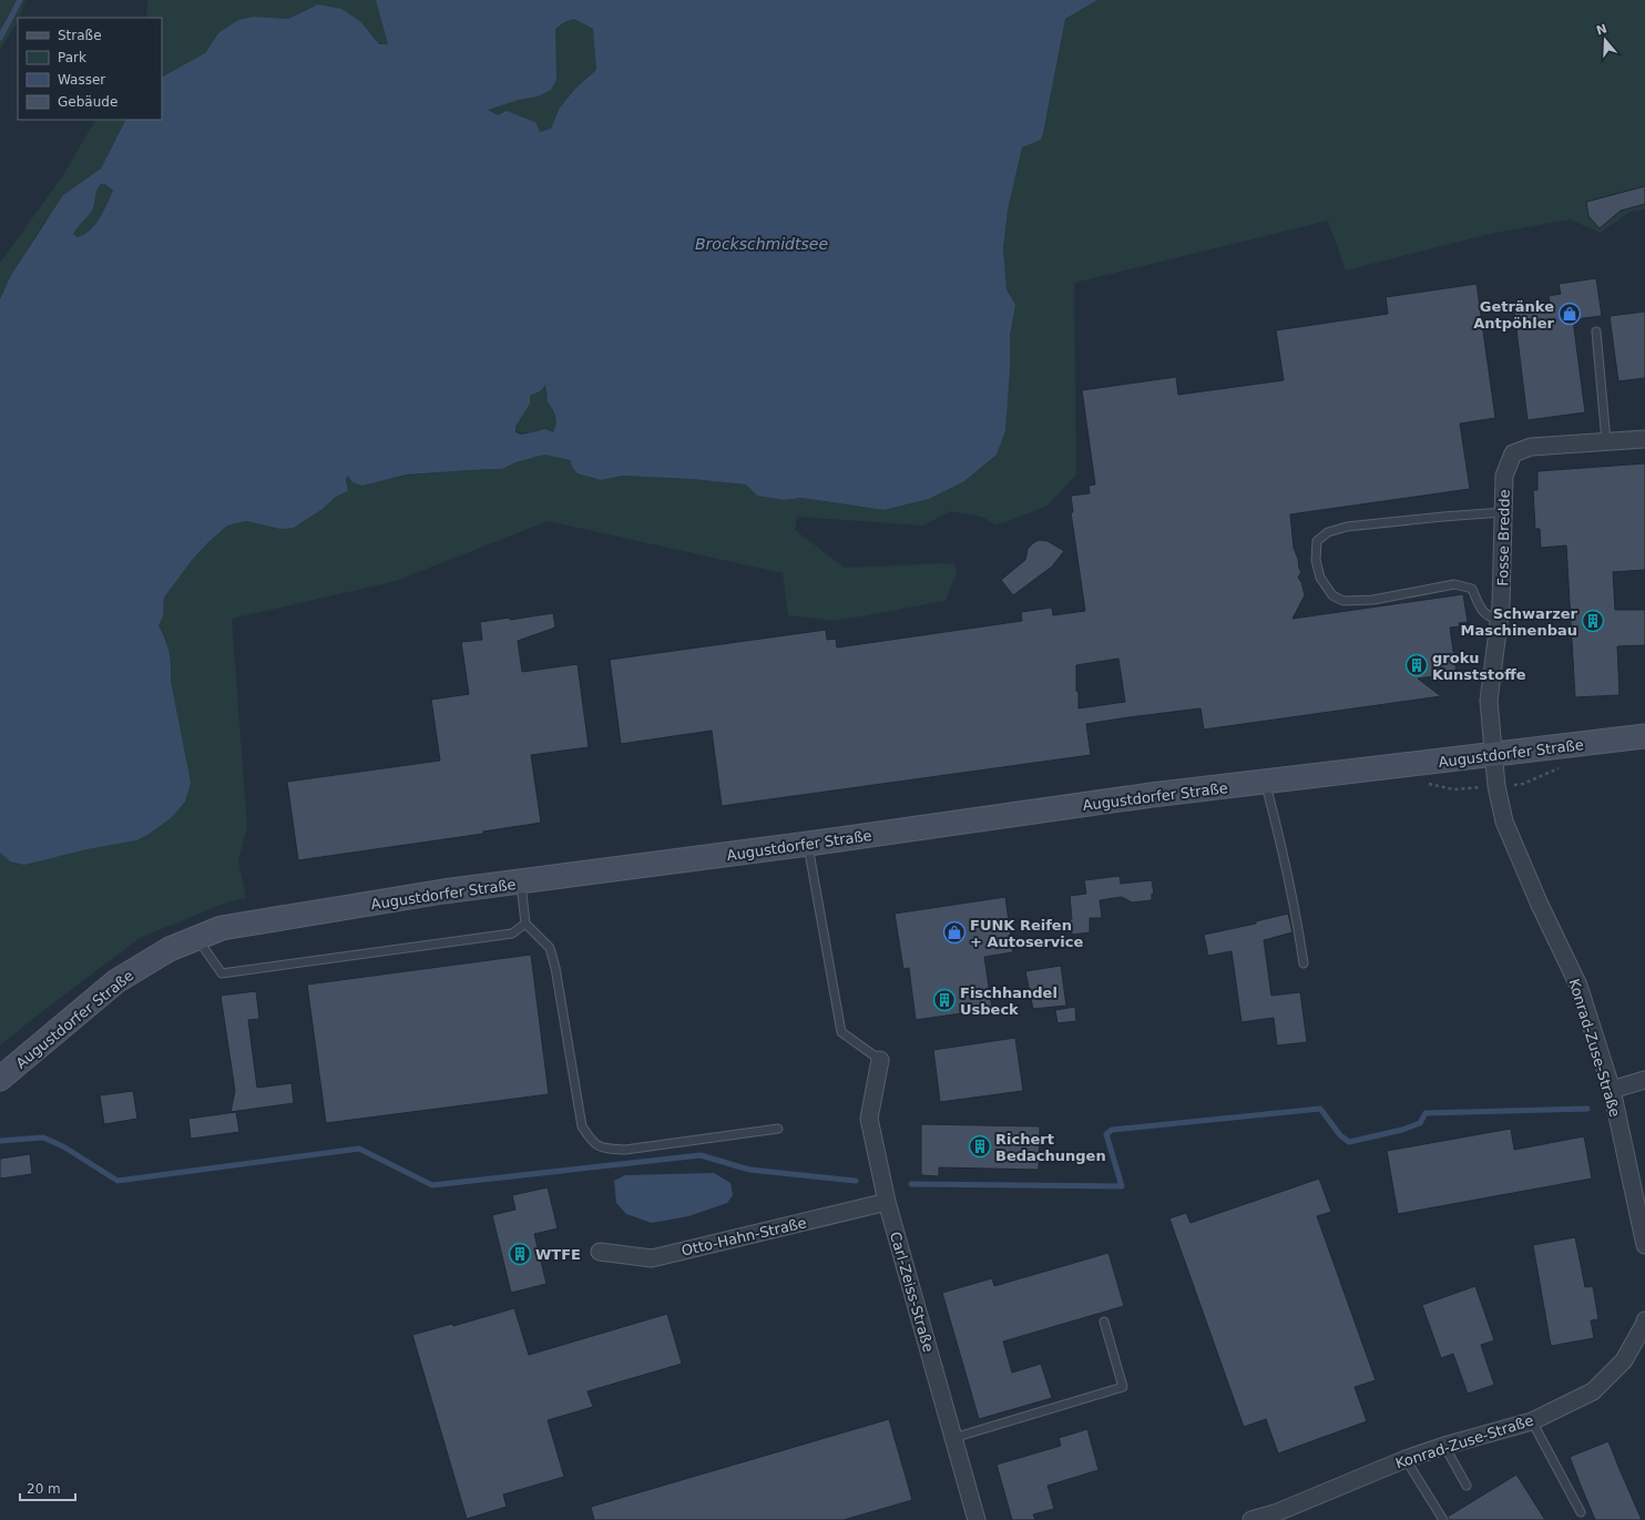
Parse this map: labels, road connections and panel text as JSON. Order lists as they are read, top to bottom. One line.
{"streets":{"main road":["Augustdorfer Straße"],"street":["Fosse Bredde","Konrad-Zuse-Straße","Otto-Hahn-Straße","Carl-Zeiss-Straße"]},"crossings":[["Fosse Bredde","Augustdorfer Straße"],["Fosse Bredde","Konrad-Zuse-Straße"],["Augustdorfer Straße","Konrad-Zuse-Straße"],["Otto-Hahn-Straße","Carl-Zeiss-Straße"]],"water":["Brockschmidtsee"],"places":{"shop":["Getränke Antpöhler","FUNK Reifen + Autoservice"],"building":["Schwarzer Maschinenbau","groku Kunststoffe","Fischhandel Usbeck","Richert Bedachungen","WTFE"]},"legend":["Straße","Park","Wasser","Gebäude"],"scale_bar":"20 m","north":"top"}
